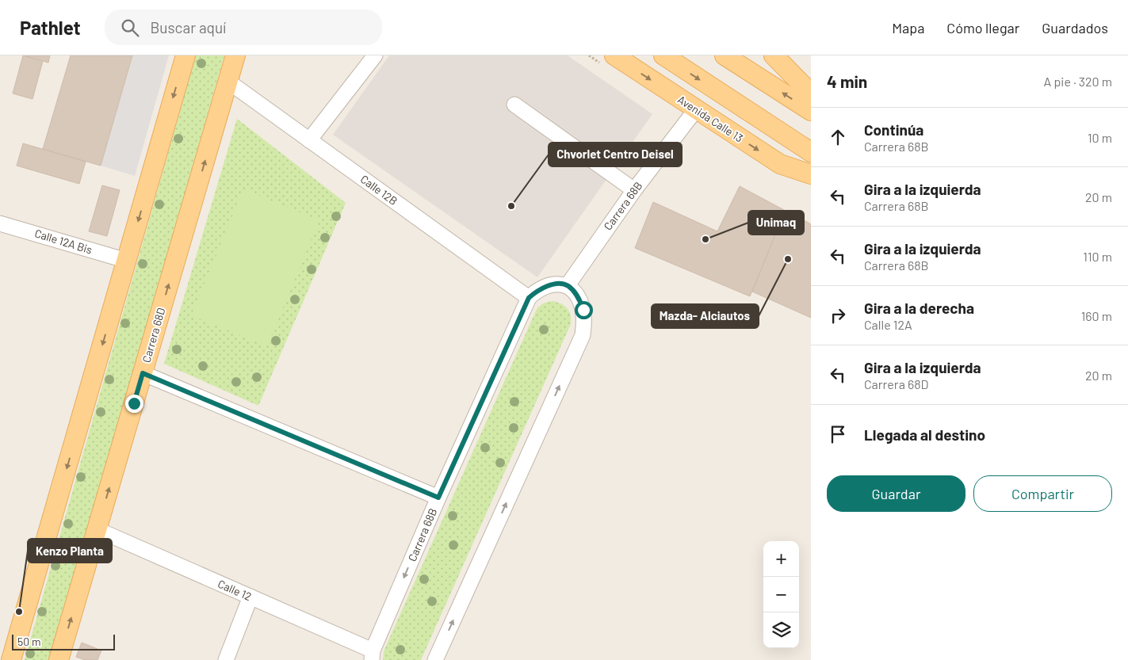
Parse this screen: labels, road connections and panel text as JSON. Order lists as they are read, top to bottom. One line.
{"streets":{"main road":["Avenida Calle 13","Carrera 68D"],"street":["Calle 12B","Carrera 68B","Calle 12A Bis","Calle 12"]},"crossings":[["Avenida Calle 13","Carrera 68B"],["Calle 12B","Carrera 68B"],["Calle 12B","Carrera 68D"],["Carrera 68B","Calle 12"],["Carrera 68D","Calle 12"]],"places":["Chvorlet Centro Deisel","Unimaq","Mazda- Alciautos","Kenzo Planta"],"scale_bar":"50 m","page":{"header":"Pathlet","search":"Buscar aquí","nav":["Mapa","Cómo llegar","Guardados"],"heading":["4 min","A pie · 320 m"],"list":[["Continúa","Carrera 68B","10 m"],["Gira a la izquierda","Carrera 68B","20 m"],["Gira a la izquierda","Carrera 68B","110 m"],["Gira a la derecha","Calle 12A","160 m"],["Gira a la izquierda","Carrera 68D","20 m"],"Llegada al destino"],"buttons":["Guardar","Compartir"],"map_buttons":["+","−"],"scale":"50 m"}}
